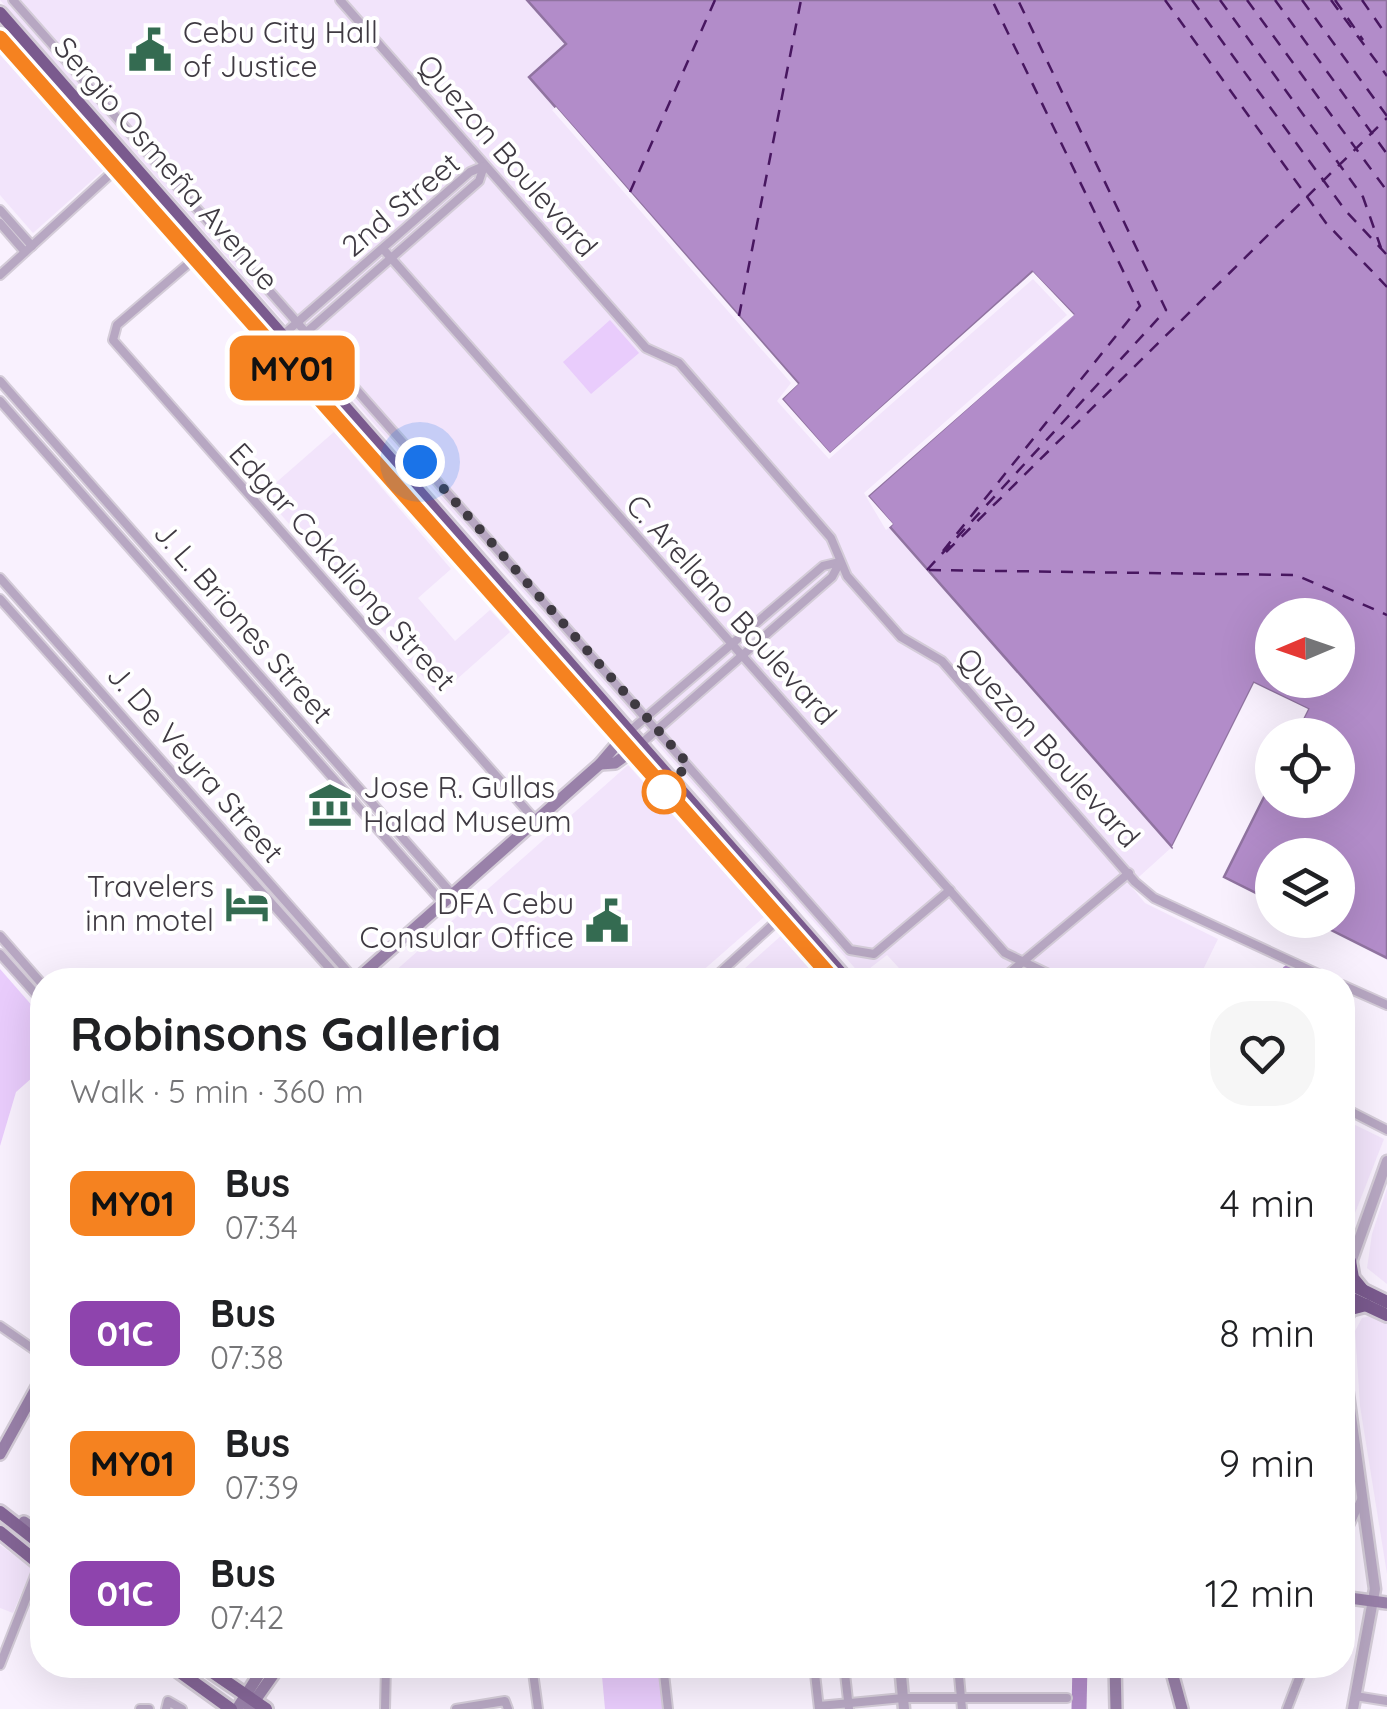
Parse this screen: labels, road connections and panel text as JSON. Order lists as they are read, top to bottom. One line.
{"streets":{"highway":["Sergio Osmeña Avenue"],"street":["Quezon Boulevard","2nd Street","Edgar Cokaliong Street","C. Arellano Boulevard","J. L. Briones Street","J. De Veyra Street"]},"crossings":[["Quezon Boulevard","2nd Street"],["Sergio Osmeña Avenue","2nd Street"],["Sergio Osmeña Avenue","Edgar Cokaliong Street"],["2nd Street","C. Arellano Boulevard"]],"places":{"public building":["Cebu City Hall of Justice","DFA Cebu Consular Office"],"museum":["Jose R. Gullas Halad Museum"],"hotel":["Travelers inn motel"]},"lines":["bus line MY01"],"north":"left","page":{"on_map":"MY01","heading":["Robinsons Galleria","Walk · 5 min · 360 m"],"list":[{"mark":"MY01","name":"Bus","note":"07:34","value":"4 min"},{"mark":"01C","name":"Bus","note":"07:38","value":"8 min"},{"mark":"MY01","name":"Bus","note":"07:39","value":"9 min"},{"mark":"01C","name":"Bus","note":"07:42","value":"12 min"}]}}
